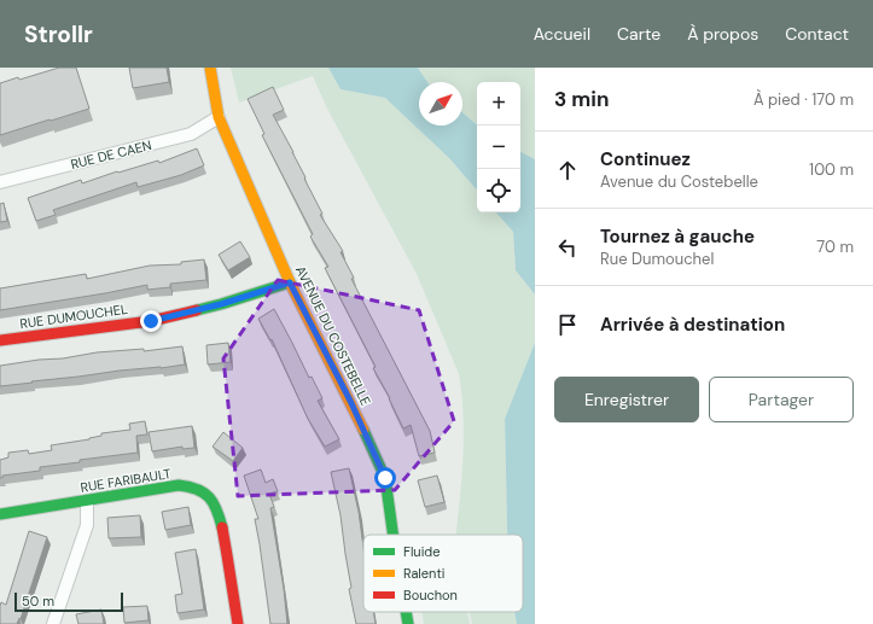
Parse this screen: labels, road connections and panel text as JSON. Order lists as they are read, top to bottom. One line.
{"streets":{"street":["RUE DE CAEN","RUE DUMOUCHEL","AVENUE DU COSTEBELLE","RUE FARIBAULT"]},"crossings":[["RUE DE CAEN","AVENUE DU COSTEBELLE"],["RUE DUMOUCHEL","AVENUE DU COSTEBELLE"]],"legend":["Fluide","Ralenti","Bouchon"],"scale_bar":"50 m","north":"top right","page":{"header":"Strollr","nav":["Accueil","Carte","À propos","Contact"],"heading":["3 min","À pied · 170 m"],"map_buttons":["+","−"],"list":[["Continuez","Avenue du Costebelle","100 m"],["Tournez à gauche","Rue Dumouchel","70 m"],"Arrivée à destination"],"buttons":["Enregistrer","Partager"],"scale":"50 m"}}
